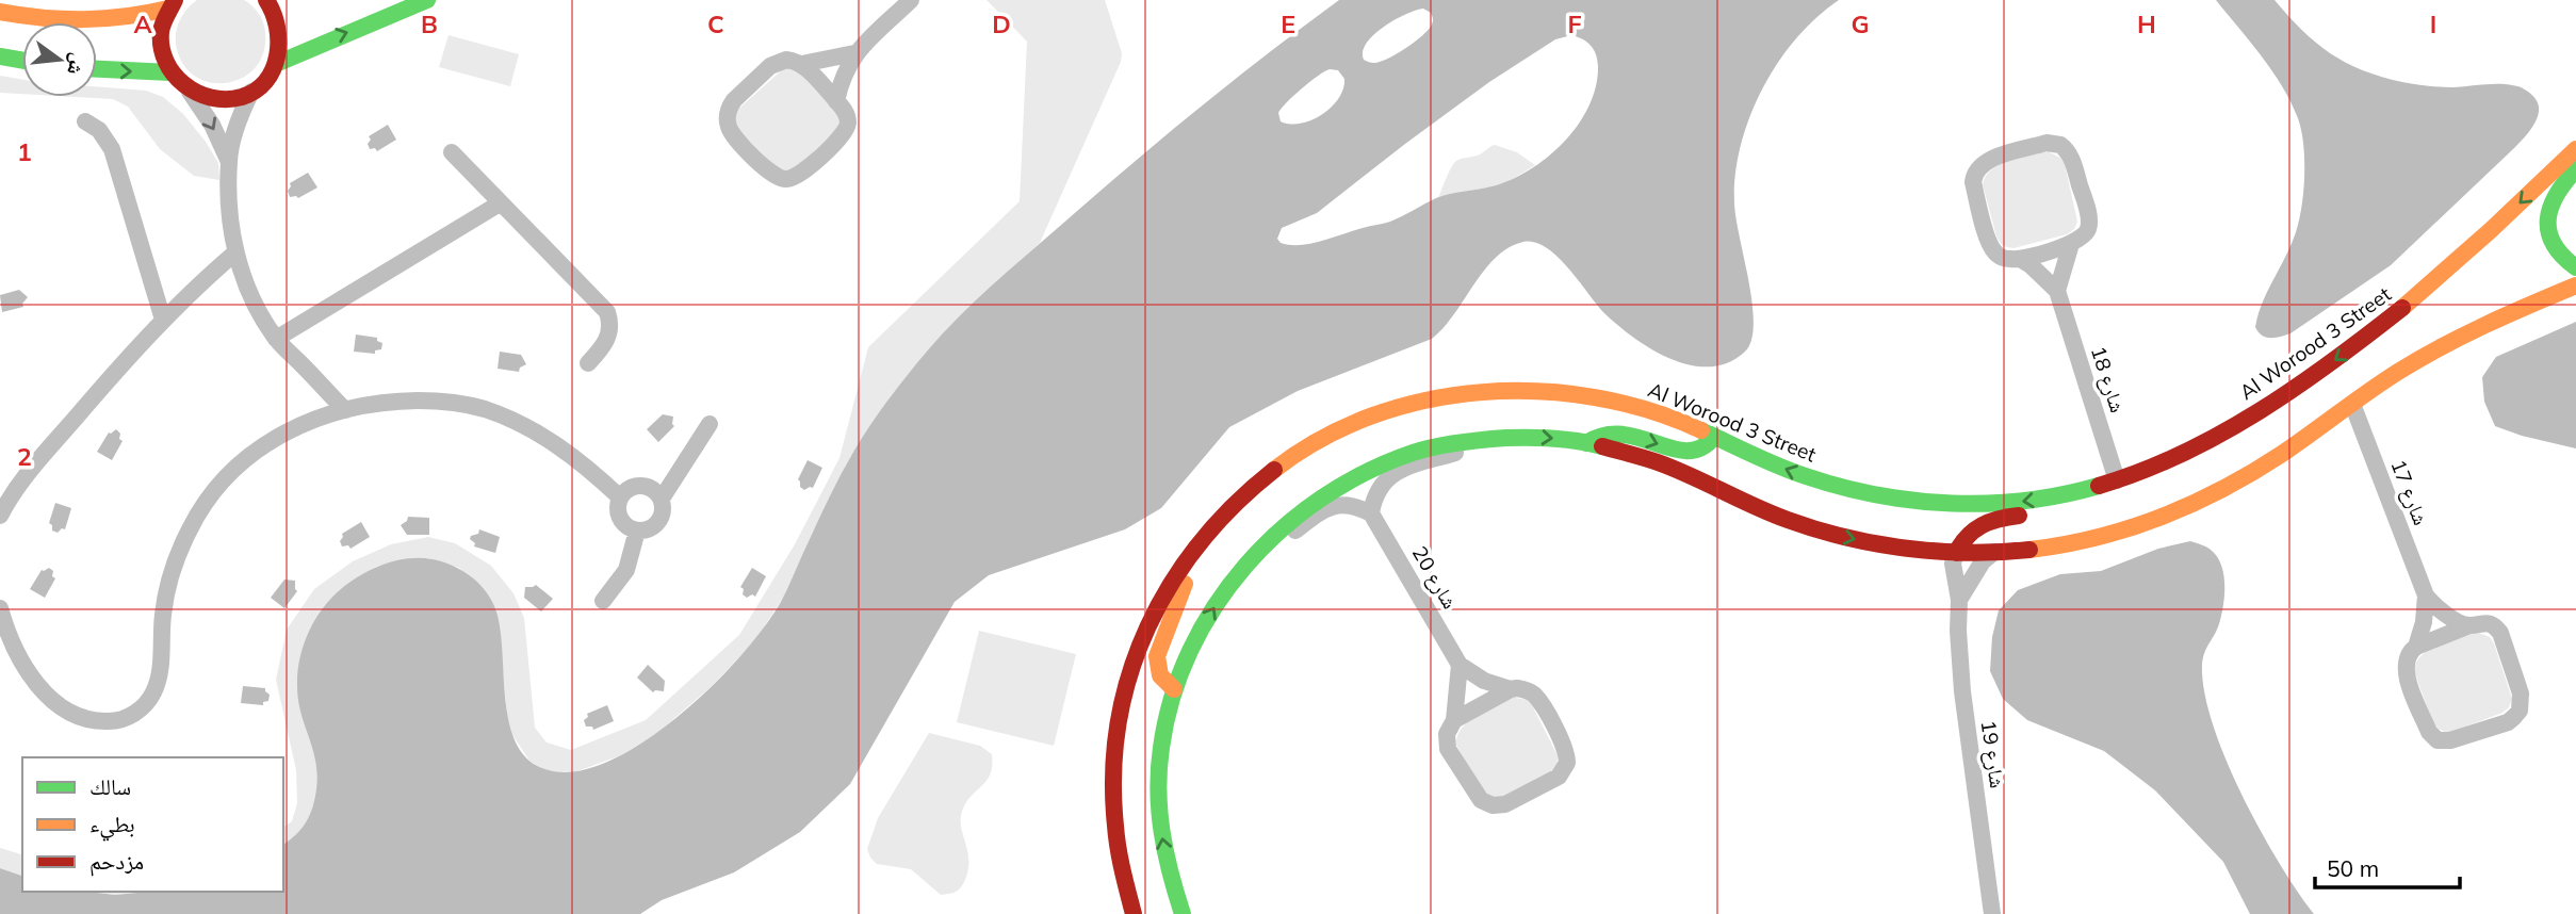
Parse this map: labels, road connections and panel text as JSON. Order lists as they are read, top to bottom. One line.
{"streets":{"street":["Al Worood 3 Street","شارع 18","شارع 17","شارع 20","شارع 19"]},"crossings":[["Al Worood 3 Street","شارع 18"]],"legend":["سالك","بطيء","مزدحم"],"scale_bar":"50 m","north":"right","grid":{"columns":["A","B","C","D","E","F","G","H","I"],"rows":["1","2"]}}
